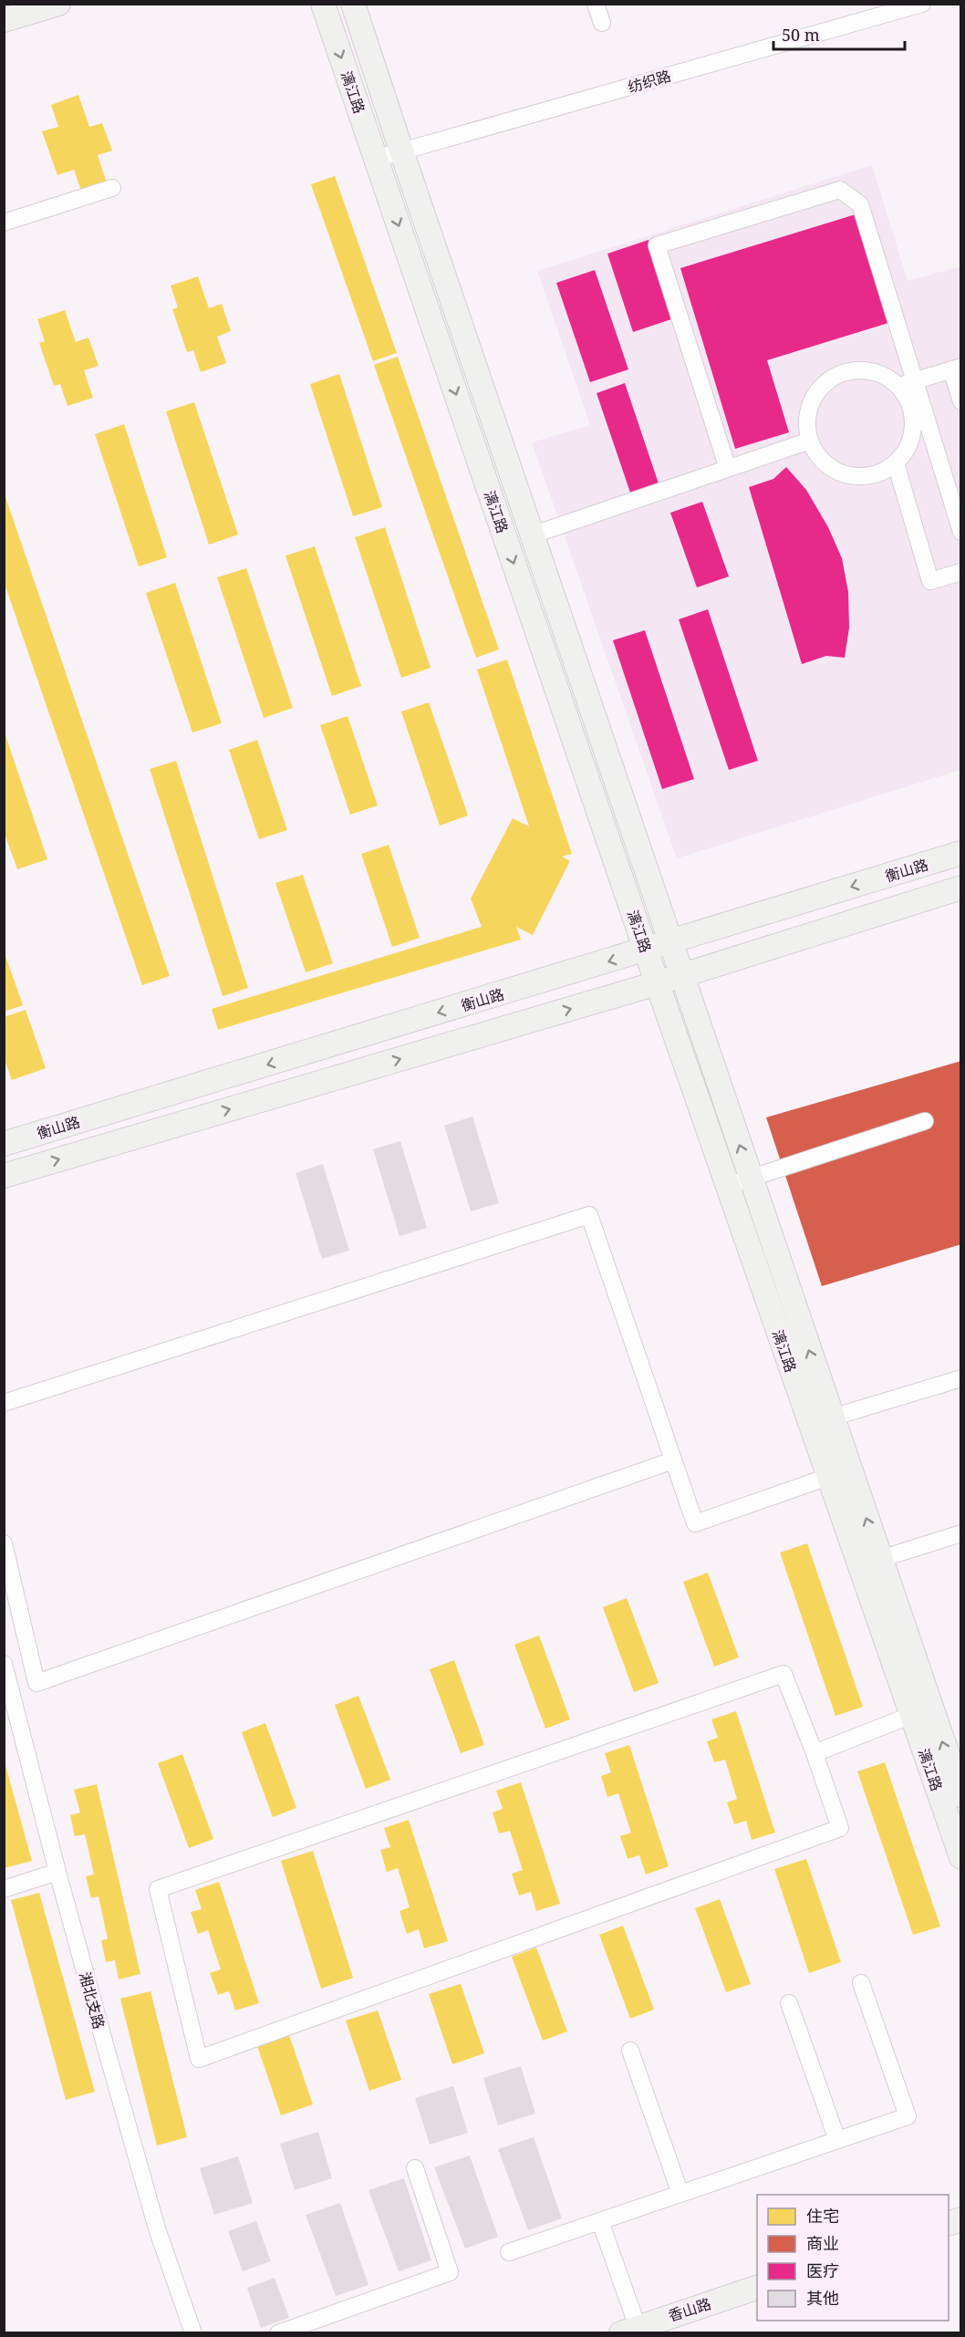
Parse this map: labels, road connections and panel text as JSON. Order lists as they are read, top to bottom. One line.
{"streets":{"street":["纺织路","漓江路","衡山路","湘北支路","香山路"]},"crossings":[["纺织路","漓江路"],["漓江路","衡山路"]],"legend":["住宅","商业","医疗","其他"],"scale_bar":"50 m"}
